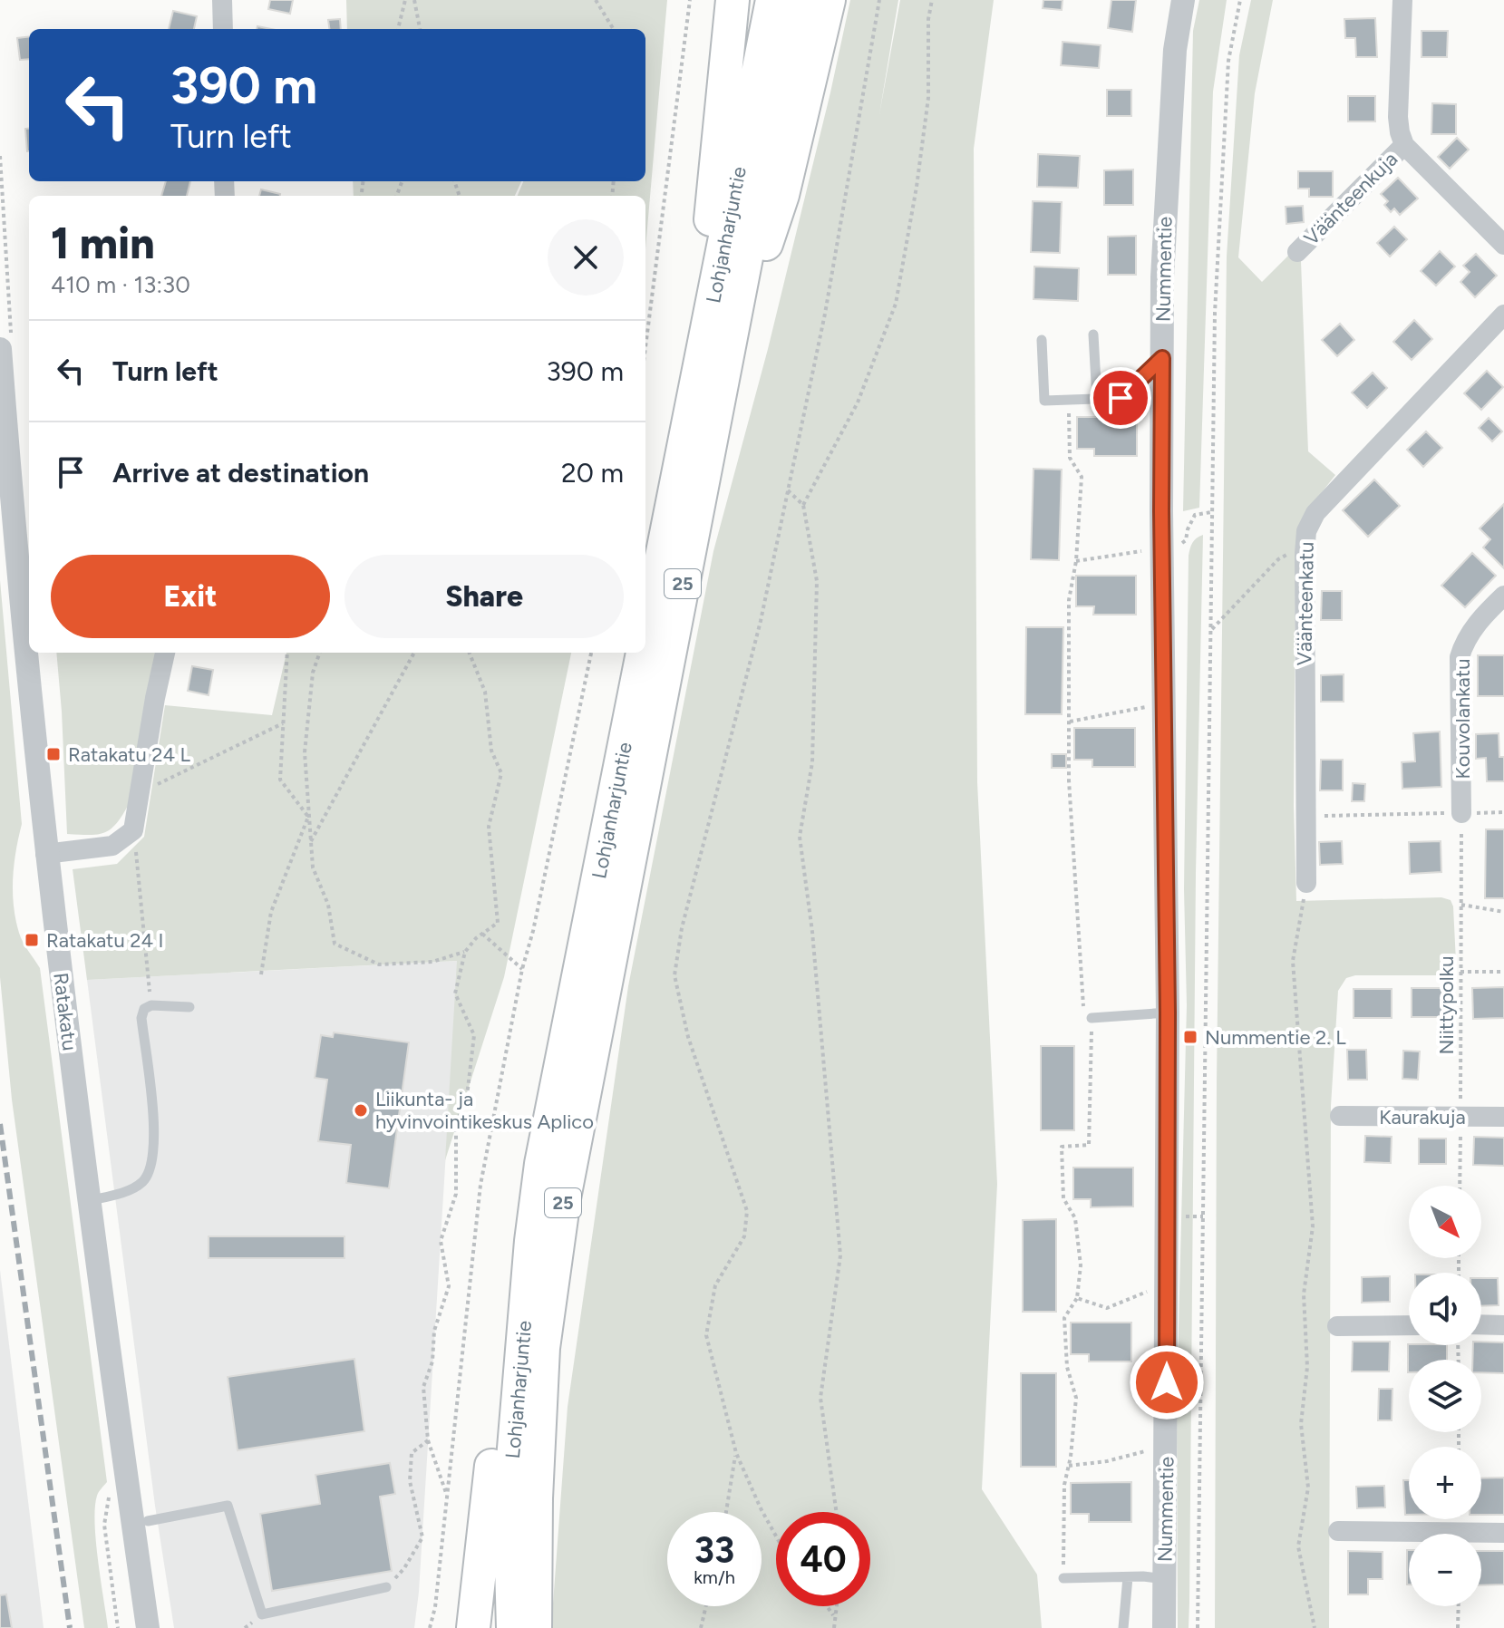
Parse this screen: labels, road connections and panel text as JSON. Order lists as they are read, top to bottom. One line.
{"streets":{"highway":["Lohjanharjuntie","25"],"street":["Väänteenkuja","Nummentie","Väänteenkatu","Kouvolankatu","Ratakatu","Kaurakuja"],"path":["Niittypolku"]},"crossings":[["Kouvolankatu","Niittypolku"],["Niittypolku","Kaurakuja"]],"places":{"transit":["Ratakatu 24 L","Ratakatu 24 I","Nummentie 2. L"],"other":["Liikunta- ja hyvinvointikeskus Aplico"]},"north":"bottom right","page":{"turn":["390 m","Turn left"],"heading":["1 min","410 m · 13:30"],"list":[{"name":"Turn left","value":"390 m"},{"name":"Arrive at destination","value":"20 m"}],"buttons":["Exit","Share"],"map_buttons":["+","−"],"speed":"33 km/h","limit":"40"}}
